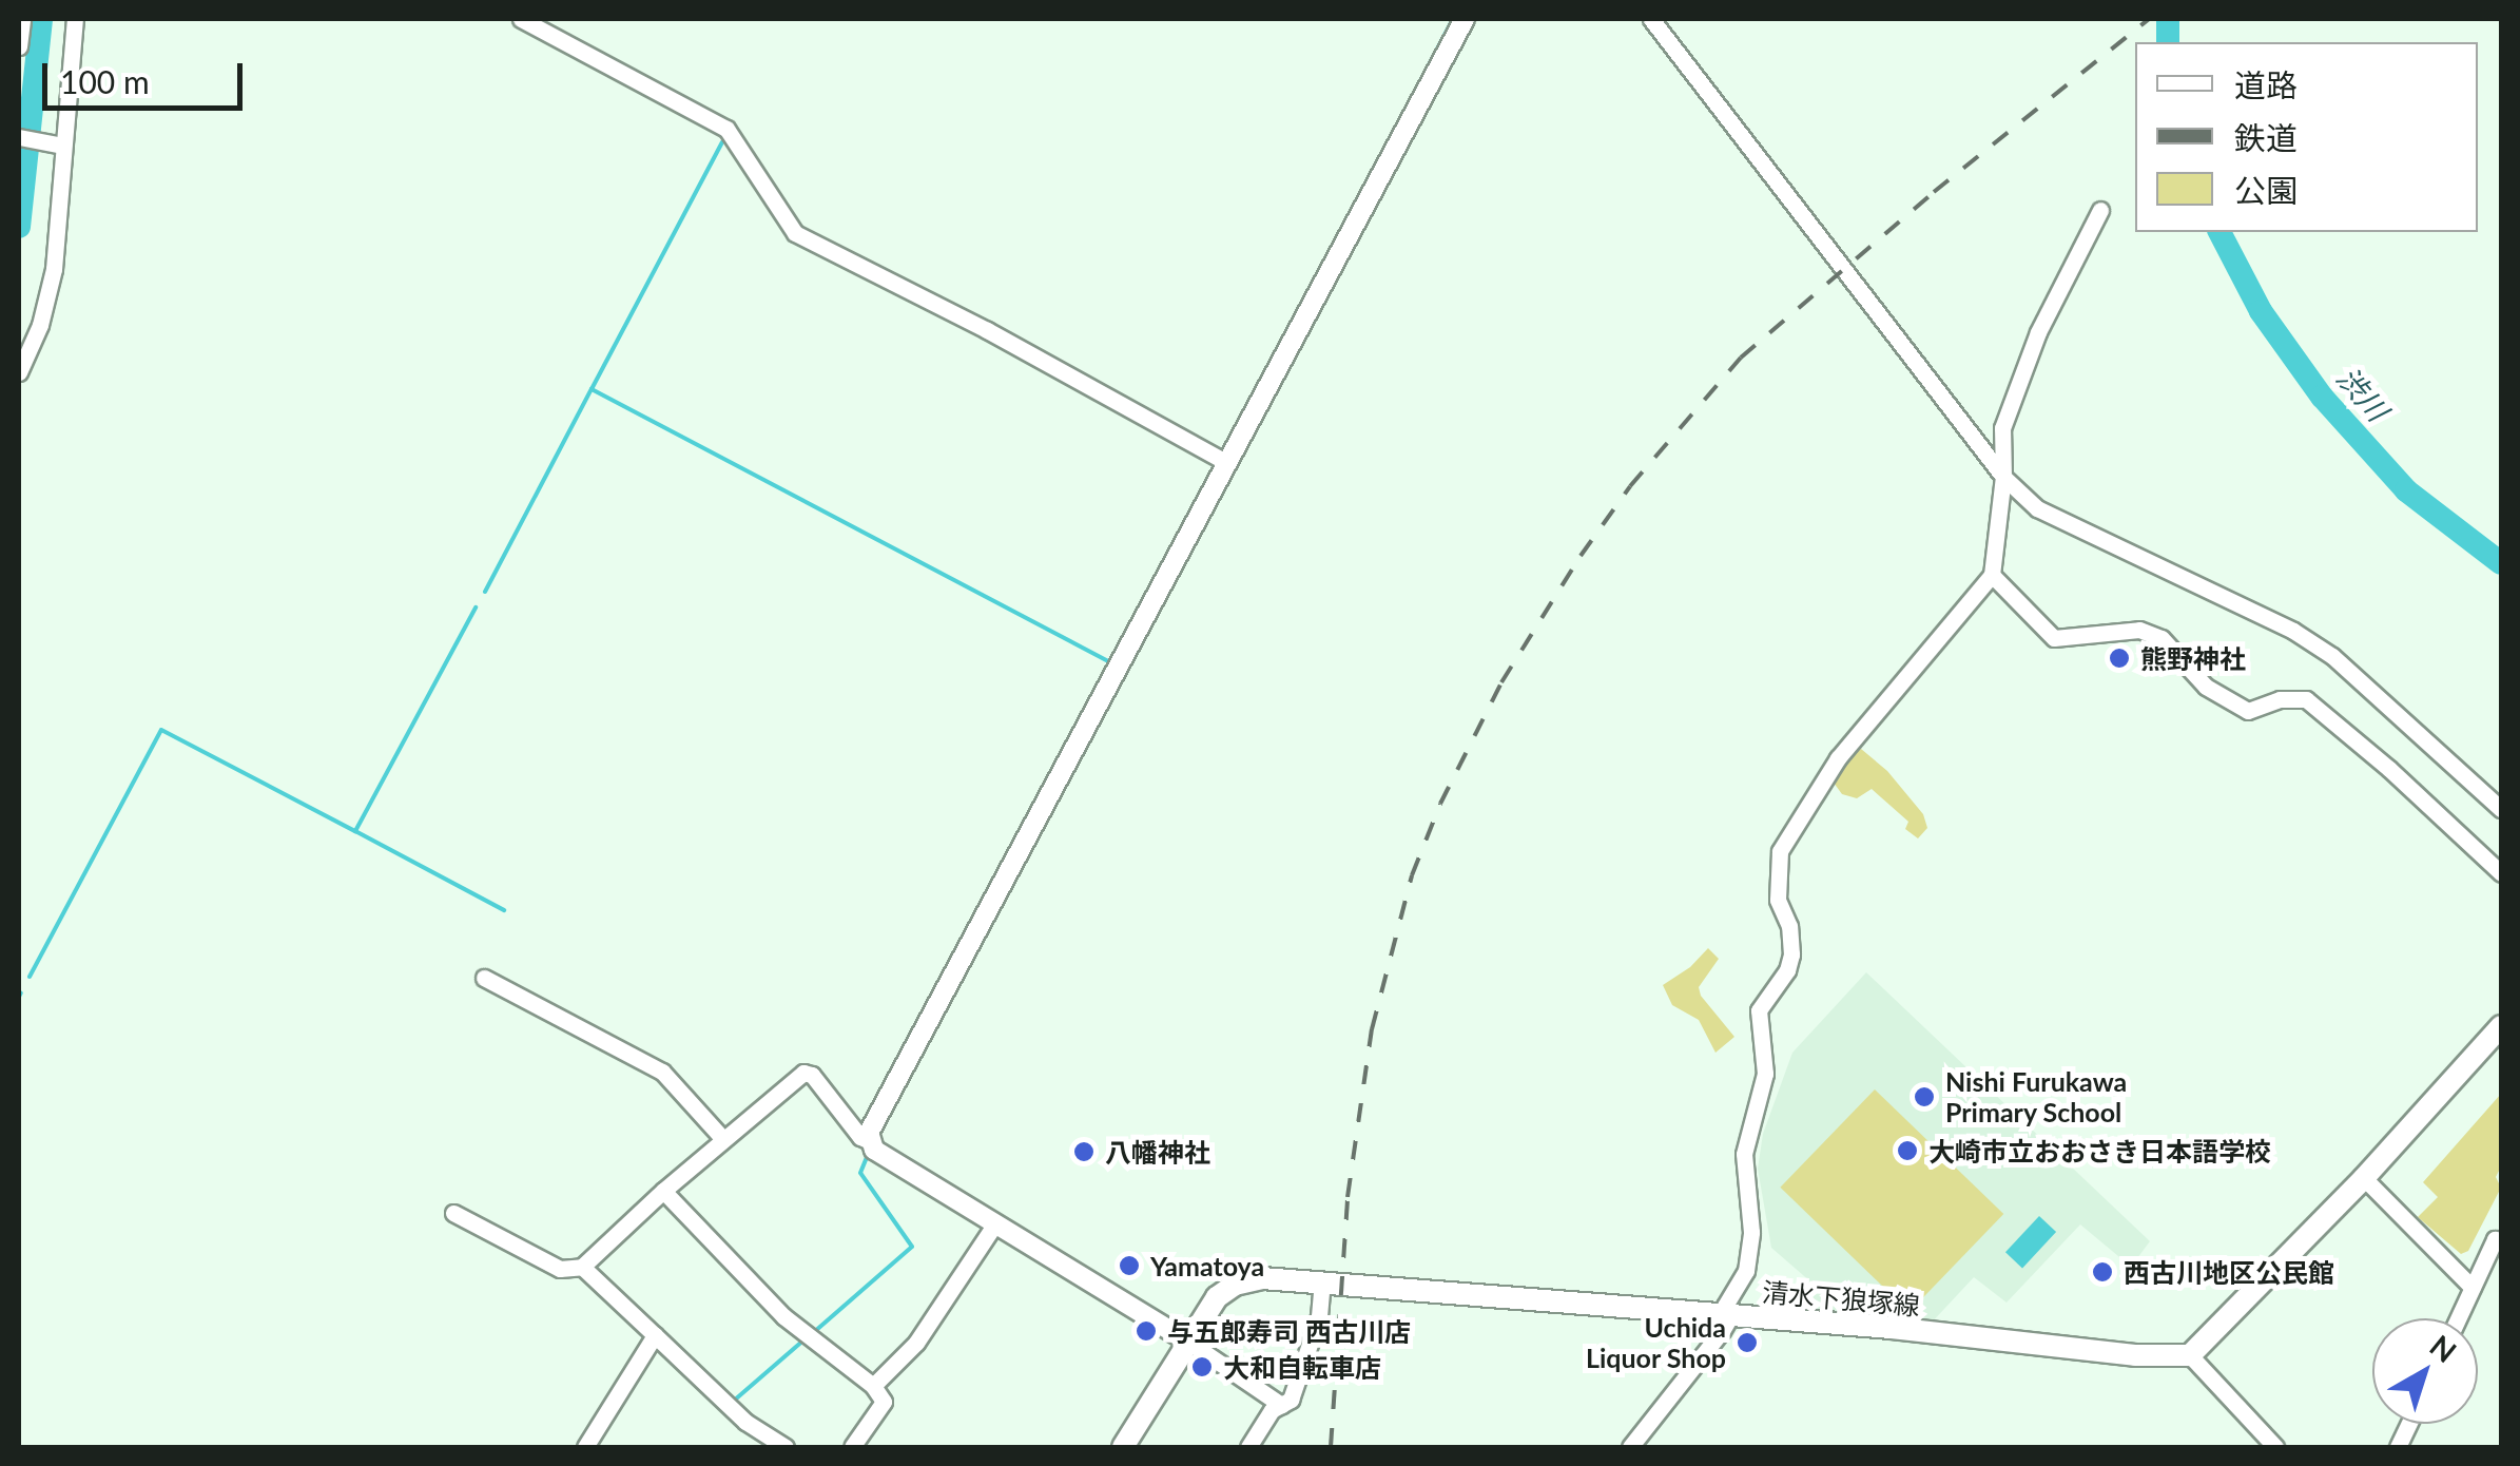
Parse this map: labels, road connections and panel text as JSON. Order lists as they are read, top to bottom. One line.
{"streets":{"main road":["清水下狼塚線"]},"water":["渋川"],"places":["熊野神社","Nishi Furukawa Primary School","大崎市立おおさき日本語学校","八幡神社","Yamatoya","西古川地区公民館","与五郎寿司 西古川店","Uchida Liquor Shop","大和自転車店"],"legend":["道路","鉄道","公園"],"scale_bar":"100 m","north":"top right"}
